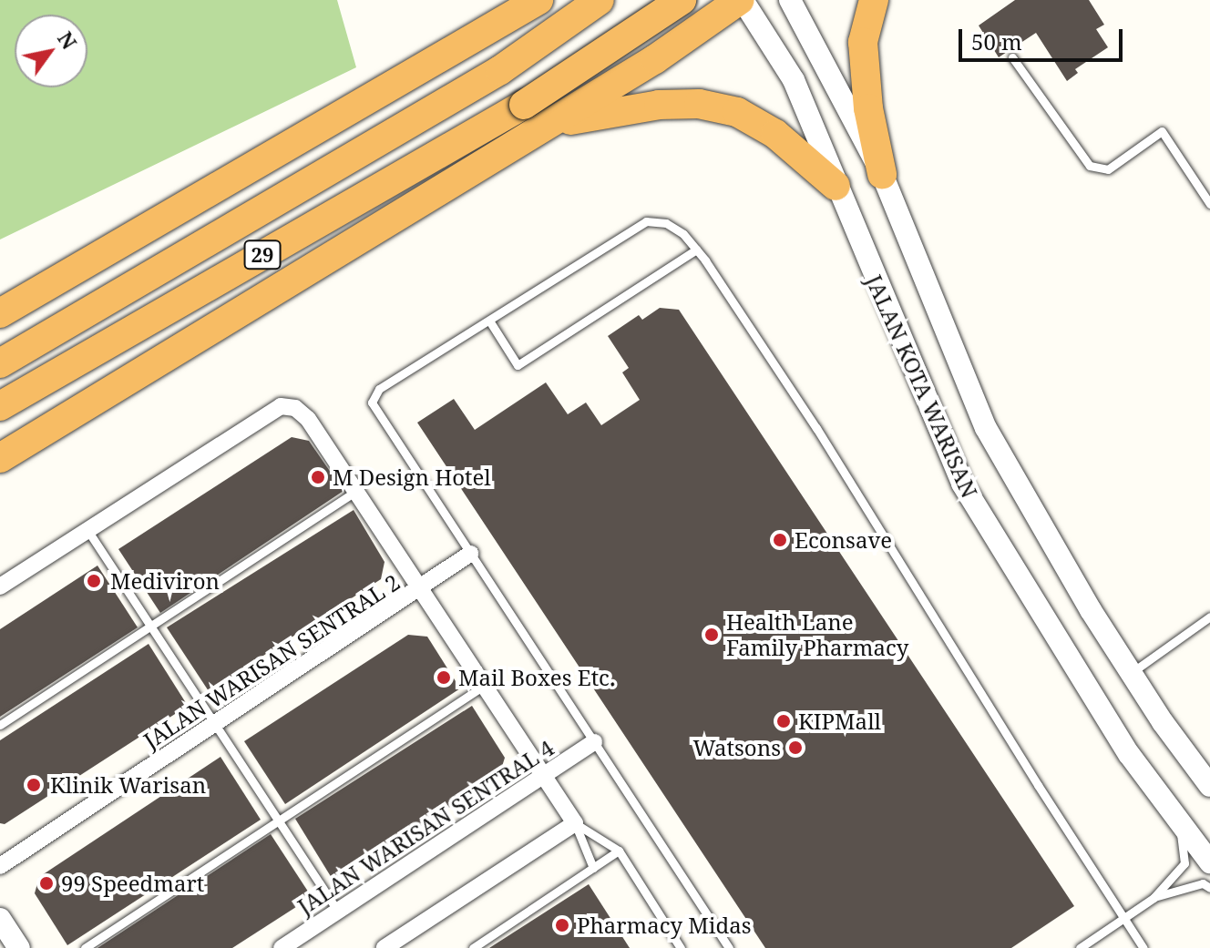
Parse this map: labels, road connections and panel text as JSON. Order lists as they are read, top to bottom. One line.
{"streets":{"highway":["29"],"street":["JALAN KOTA WARISAN","JALAN WARISAN SENTRAL 2","JALAN WARISAN SENTRAL 4"]},"places":["M Design Hotel","Econsave","Mediviron","Health Lane Family Pharmacy","Mail Boxes Etc.","KIPMall","Watsons","Klinik Warisan","99 Speedmart","Pharmacy Midas"],"scale_bar":"50 m","north":"top right"}
